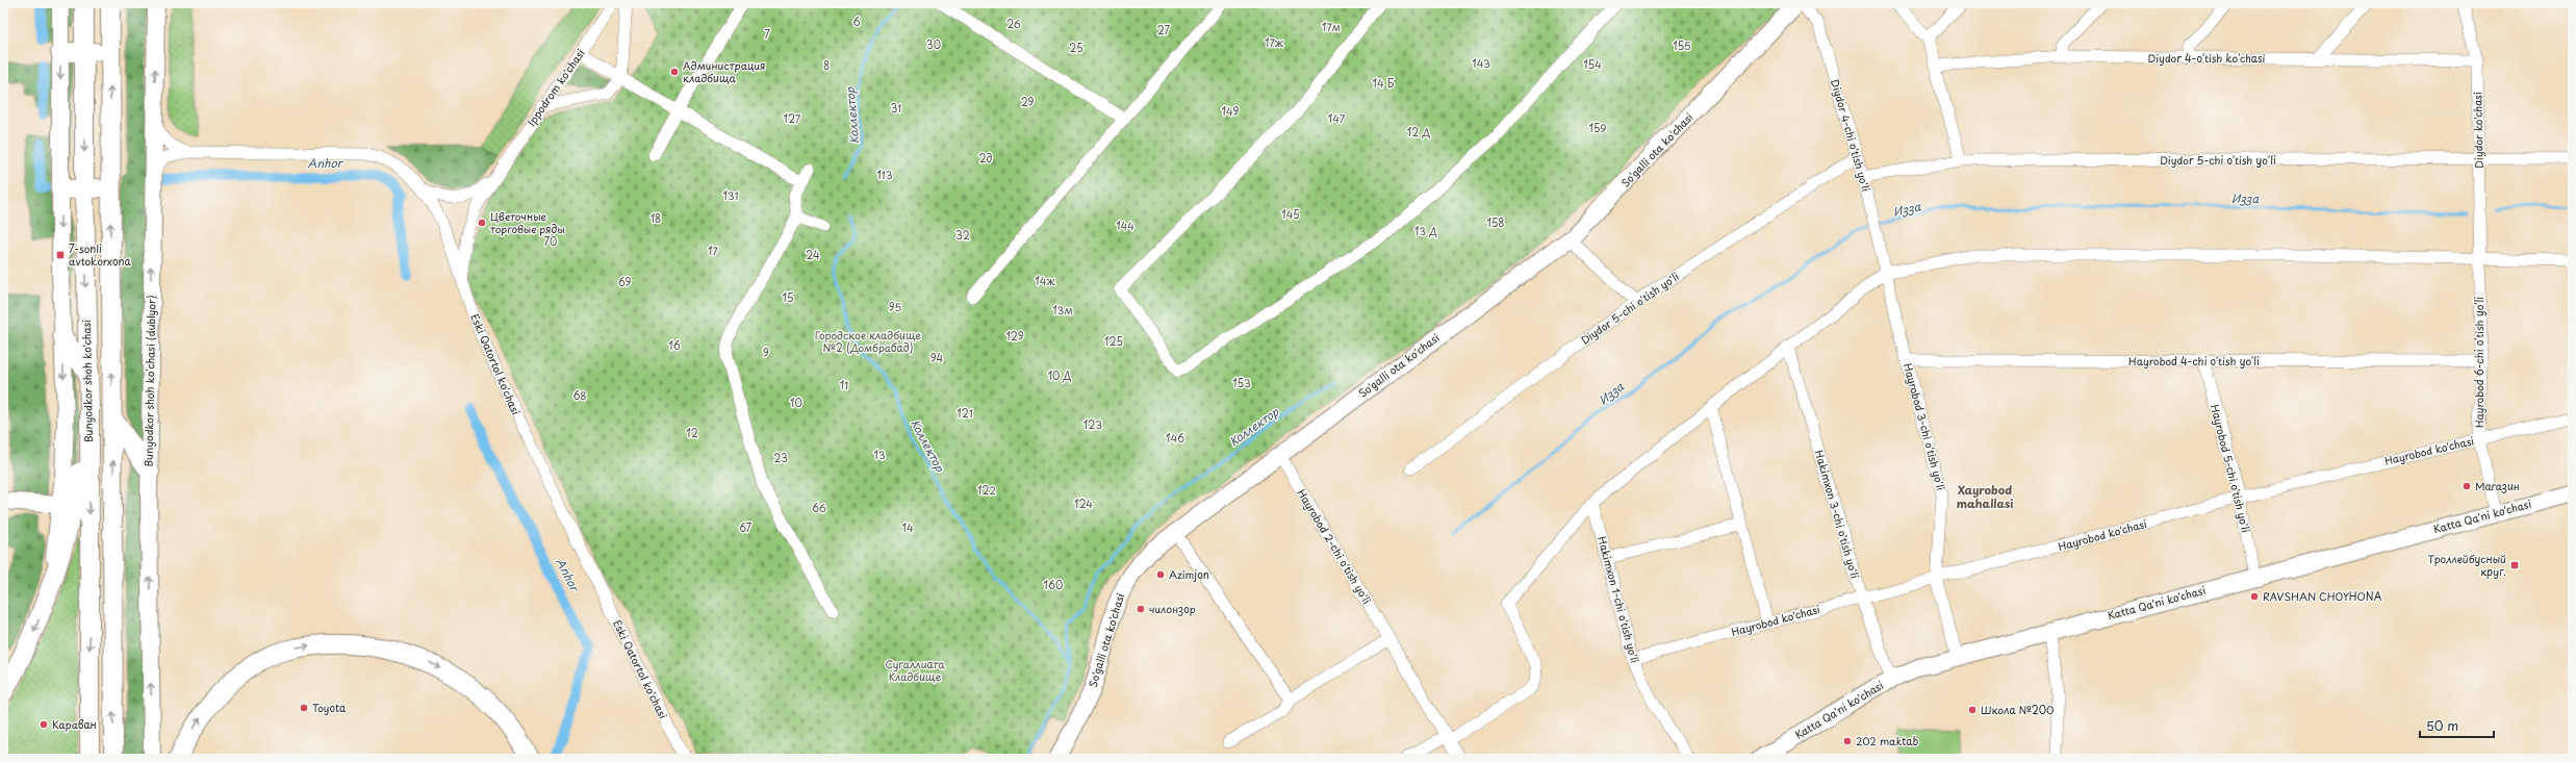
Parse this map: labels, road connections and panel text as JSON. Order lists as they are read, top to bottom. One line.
{"streets":{"main road":["So'galli ota ko'chasi","Bunyodkor shoh ko'chasi","Bunyodkor shoh koʻchasi (dublyor)","Katta Qa'ni ko'chasi"],"street":["Diydor 4-o'tish ko'chasi","Ippodrom ko'chasi","Diydor ko'chasi","Diydor 4-chi o'tish yo'li","Diydor 5-chi o'tish yo'li","Hayrobod 4-chi o'tish yo'li","Hayrobod 6-chi o'tish yo'li","Eski Qatortol ko'chasi","Hayrobod 3-chi o'tish yo'li","Hayrobod ko'chasi","Hayrobod 5-chi o'tish yo'li","Hakimxon 3-chi o'tish yo'li","Hayrobod 2-chi o'tish yo'li","Hakimxon 1-chi o'tish yo'li"]},"crossings":[["Diydor 4-o'tish ko'chasi","Diydor ko'chasi"],["Ippodrom ko'chasi","Eski Qatortol ko'chasi"],["Diydor ko'chasi","Diydor 5-chi o'tish yo'li"],["Diydor ko'chasi","Hayrobod 6-chi o'tish yo'li"],["Diydor 4-chi o'tish yo'li","So'galli ota ko'chasi"],["Diydor 4-chi o'tish yo'li","Diydor 5-chi o'tish yo'li"],["Diydor 4-chi o'tish yo'li","Hayrobod 3-chi o'tish yo'li"],["So'galli ota ko'chasi","Hayrobod 2-chi o'tish yo'li"],["Hayrobod 4-chi o'tish yo'li","Hayrobod 6-chi o'tish yo'li"],["Hayrobod 4-chi o'tish yo'li","Hayrobod 3-chi o'tish yo'li"],["Hayrobod 4-chi o'tish yo'li","Hayrobod 5-chi o'tish yo'li"],["Hayrobod 6-chi o'tish yo'li","Hayrobod ko'chasi"],["Hayrobod 6-chi o'tish yo'li","Katta Qa'ni ko'chasi"],["Eski Qatortol ko'chasi","Bunyodkor shoh koʻchasi (dublyor)"],["Hayrobod 3-chi o'tish yo'li","Hayrobod ko'chasi"],["Hayrobod 3-chi o'tish yo'li","Katta Qa'ni ko'chasi"],["Hayrobod ko'chasi","Hayrobod 5-chi o'tish yo'li"],["Hayrobod ko'chasi","Hakimxon 3-chi o'tish yo'li"],["Hayrobod ko'chasi","Hakimxon 1-chi o'tish yo'li"],["Hayrobod 5-chi o'tish yo'li","Katta Qa'ni ko'chasi"],["Hakimxon 3-chi o'tish yo'li","Katta Qa'ni ko'chasi"]],"districts":["Xayrobod mahallasi"],"water":["Коллектор","Anhor","Изза"],"parks":["6","26","17м","27","7","17ж","30","155","25","143","154","8","14 Б","29","31","149","127","147","159","12 Д","2д","113","131","145","18","158","144","13 Д","32","70","17","24","14ж","69","15","95","13м","Городское кладбище №2 (Домбрабад)","129","125","16","9","94","10 Д","153","11","68","10","121","123","12","146","13","23","122","124","66","67","14","160","Сугаллиата Кладбище"],"places":{"other":["Администрация кладбища","Цветочные торговые ряды","Магазин","Azimjon","RAVSHAN CHOYHONA","чилонзор","Toyota","Школа №200","Караван","202 maktab"],"transit":["7-sonli avtokorxona","Троллейбусный круг."]},"scale_bar":"50 m"}
